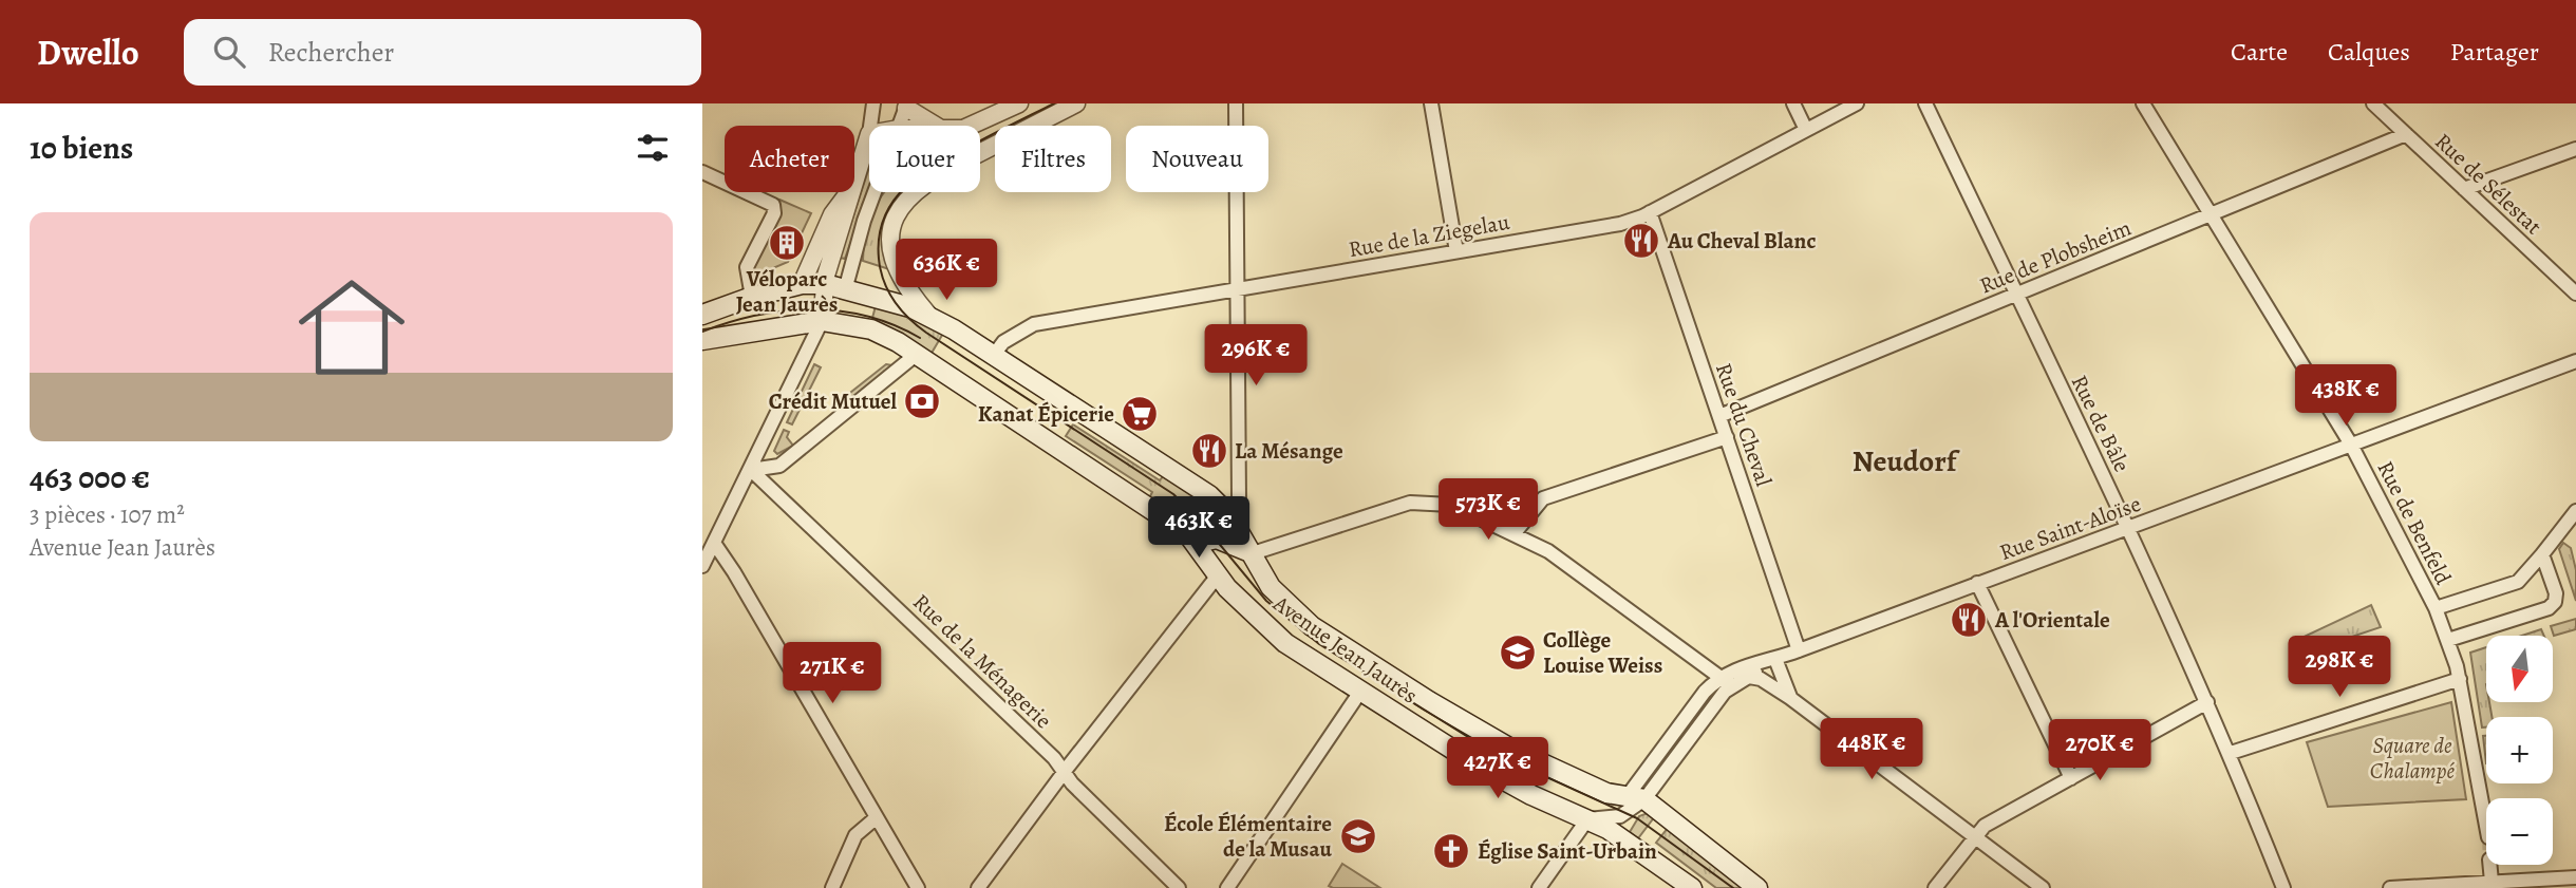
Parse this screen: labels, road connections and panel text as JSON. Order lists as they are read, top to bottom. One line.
{"streets":{"main road":["Avenue Jean Jaurès"],"street":["Rue de Sélestat","Rue de la Ziegelau","Rue de Plobsheim","Rue de Bâle","Rue du Cheval","Rue de Benfeld","Rue Saint-Aloïse","Rue de la Ménagerie"]},"crossings":[["Rue de Sélestat","Rue de Plobsheim"],["Rue de la Ziegelau","Rue du Cheval"],["Rue de la Ziegelau","Avenue Jean Jaurès"],["Rue de Plobsheim","Rue de Bâle"],["Rue de Plobsheim","Rue du Cheval"],["Rue de Plobsheim","Rue de Benfeld"],["Rue de Bâle","Rue Saint-Aloïse"],["Rue du Cheval","Rue Saint-Aloïse"],["Rue de Benfeld","Rue Saint-Aloïse"]],"districts":["Neudorf"],"parks":["Square de Chalampé"],"places":{"restaurant":["Au Cheval Blanc","La Mésange","A l'Orientale"],"building":["Véloparc Jean Jaurès"],"bank":["Crédit Mutuel"],"supermarket":["Kanat Épicerie"],"school or university":["Collège Louise Weiss","École Élémentaire de la Musau"],"church":["Église Saint-Urbain"]},"north":"bottom","page":{"header":"Dwello","search":"Rechercher","nav":["Carte","Calques","Partager"],"heading":"10 biens","chip":["Acheter","Louer","Filtres","Nouveau"],"list":[{"name":"463 000 €","note":"3 pièces · 107 m² · Avenue Jean Jaurès"}],"price":["636K €","296K €","438K €","573K €","463K €","298K €","271K €","448K €","270K €","427K €"],"map_buttons":["+","−"]}}
